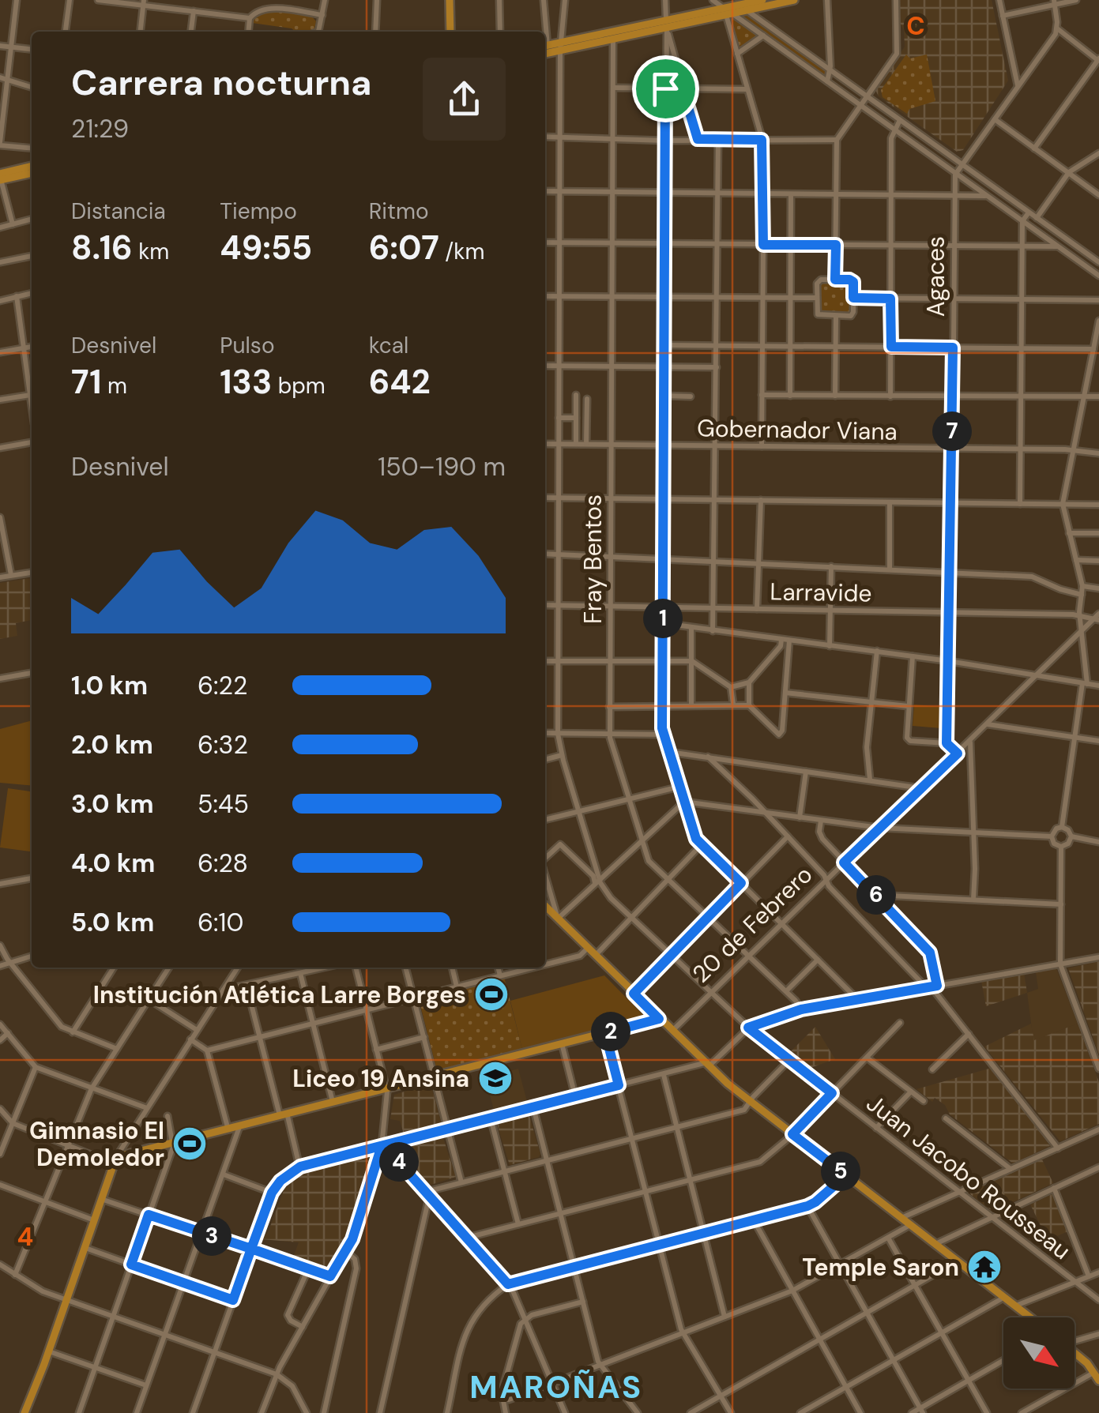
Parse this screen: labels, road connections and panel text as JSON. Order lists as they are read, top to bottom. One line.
{"streets":{"street":["Agaces","Gobernador Viana","Fray Bentos","Larravide","20 de Febrero","Juan Jacobo Rousseau"]},"crossings":[["Agaces","Gobernador Viana"],["Agaces","Larravide"],["Gobernador Viana","Fray Bentos"],["Fray Bentos","Larravide"],["Fray Bentos","20 de Febrero"],["Larravide","20 de Febrero"],["20 de Febrero","Juan Jacobo Rousseau"]],"districts":["MAROÑAS"],"places":{"sports":["Institución Atlética Larre Borges","Gimnasio El Demoledor"],"school or university":["Liceo 19 Ansina"],"temple":["Temple Saron"]},"north":"bottom right","page":{"heading":["Carrera nocturna","21:29"],"stats":[["Distancia","8.16 km"],["Tiempo","49:55"],["Ritmo","6:07 /km"],["Desnivel","71 m"],["Pulso","133 bpm"],["kcal","642"]],"pins":["7","1","6","2","4","5","3"],"chart":["Desnivel","150–190 m"],"list":[{"name":"1.0 km","note":"6:22"},{"name":"2.0 km","note":"6:32"},{"name":"3.0 km","note":"5:45"},{"name":"4.0 km","note":"6:28"},{"name":"5.0 km","note":"6:10"}]},"grid":{"columns":["C"],"rows":["4"]}}
